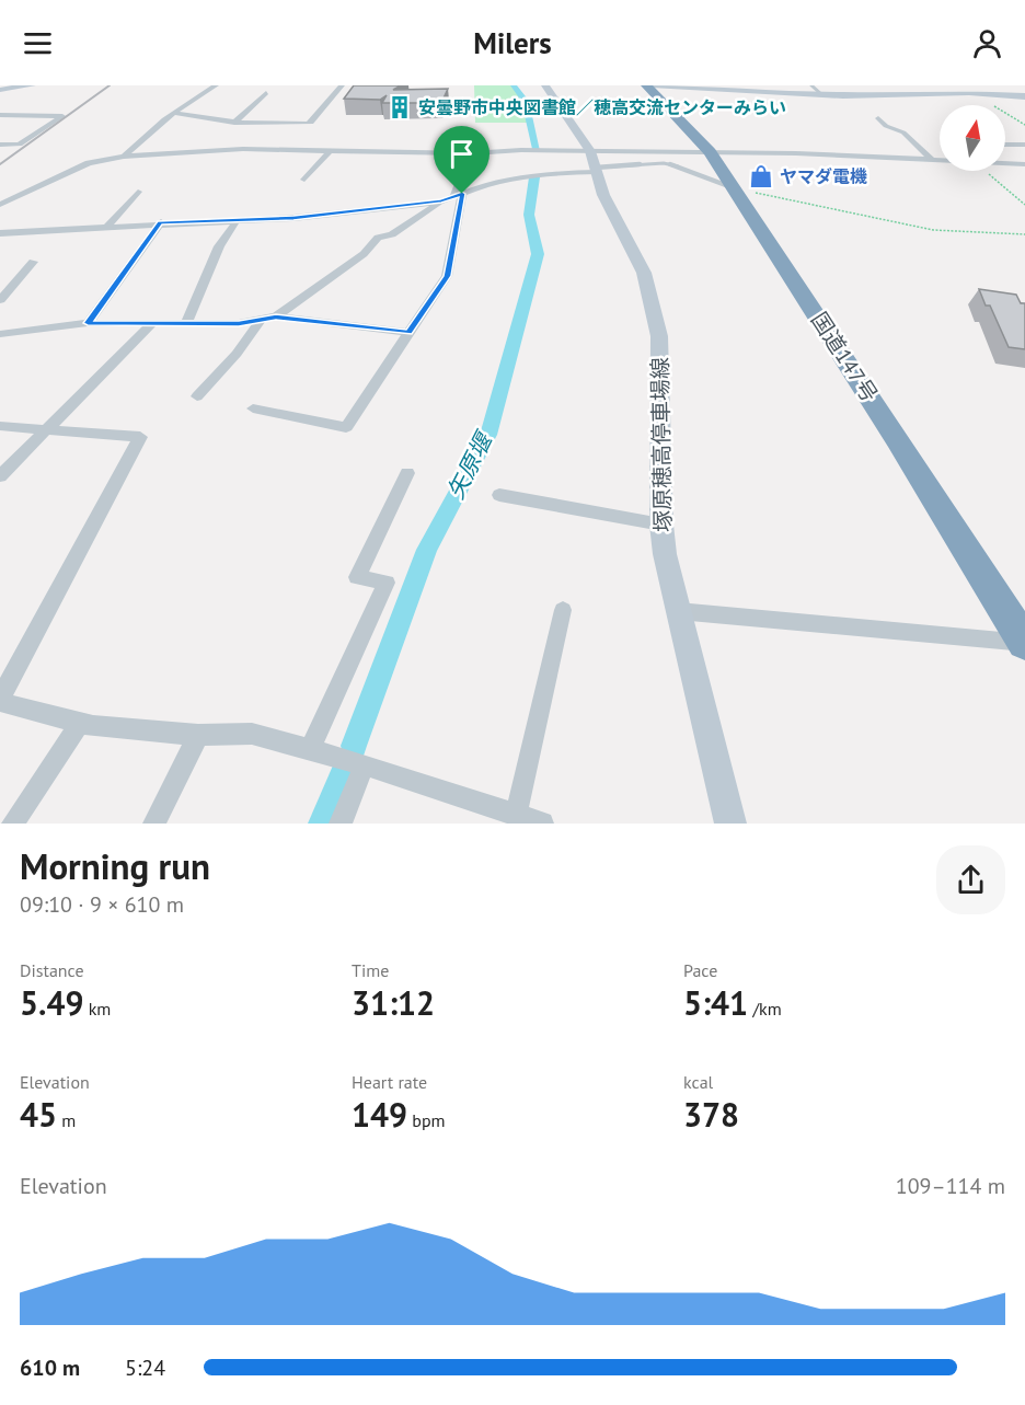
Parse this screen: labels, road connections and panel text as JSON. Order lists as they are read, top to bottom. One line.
{"streets":{"highway":["国道147号"],"main road":["塚原穂高停車場線"]},"water":["矢原堰"],"places":{"building":["安曇野市中央図書館／穂高交流センターみらい"],"shop":["ヤマダ電機"]},"north":"top","page":{"header":"Milers","heading":["Morning run","09:10 · 9 × 610 m"],"stats":[["Distance","5.49 km"],["Time","31:12"],["Pace","5:41 /km"],["Elevation","45 m"],["Heart rate","149 bpm"],["kcal","378"]],"chart":["Elevation","109–114 m"],"list":[{"name":"610 m","note":"5:24"}]}}
